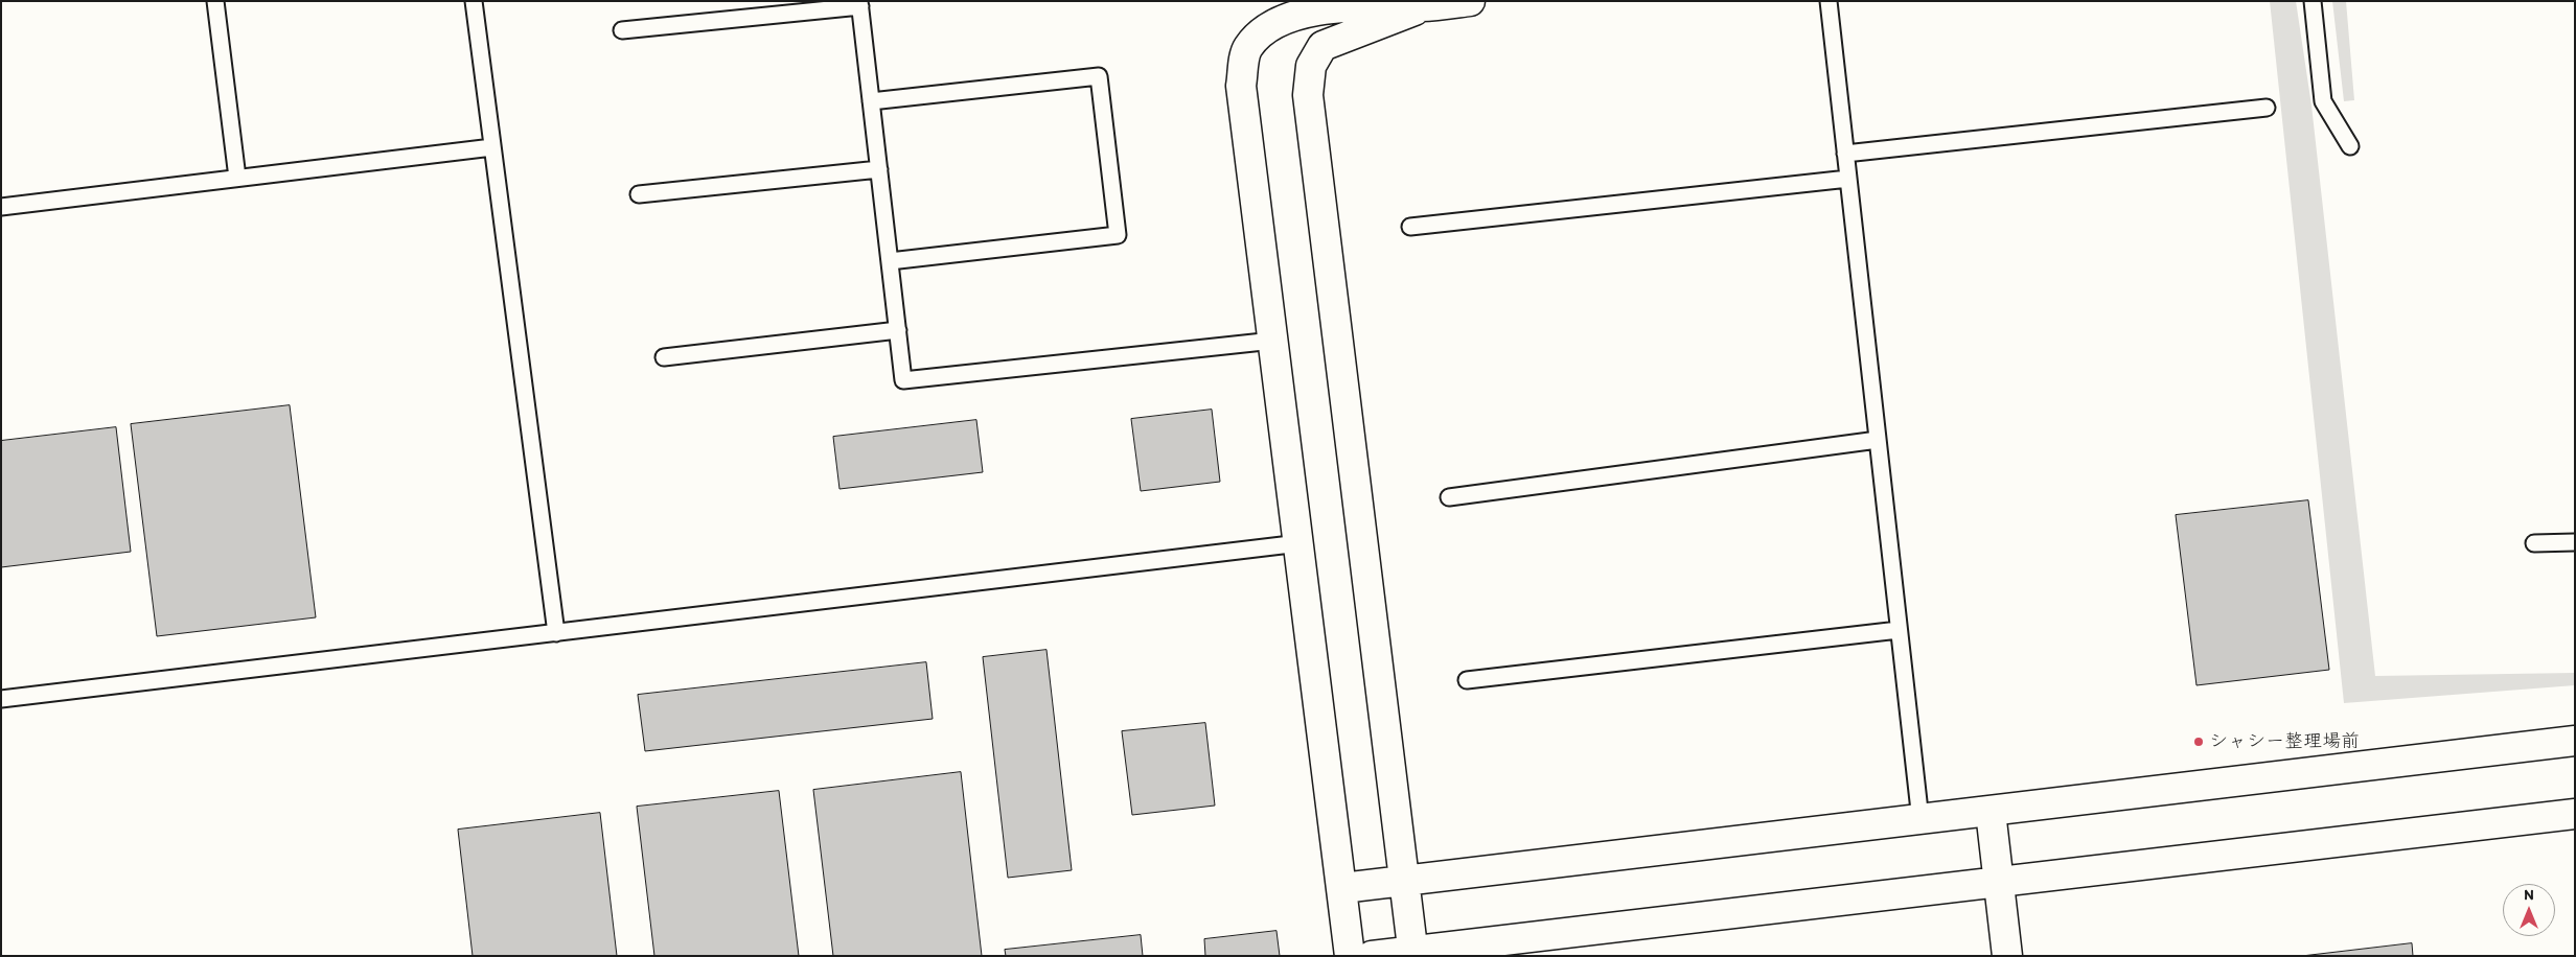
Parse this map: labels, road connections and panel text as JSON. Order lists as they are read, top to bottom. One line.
{"places":["シャシー整理場前"],"north":"top"}
